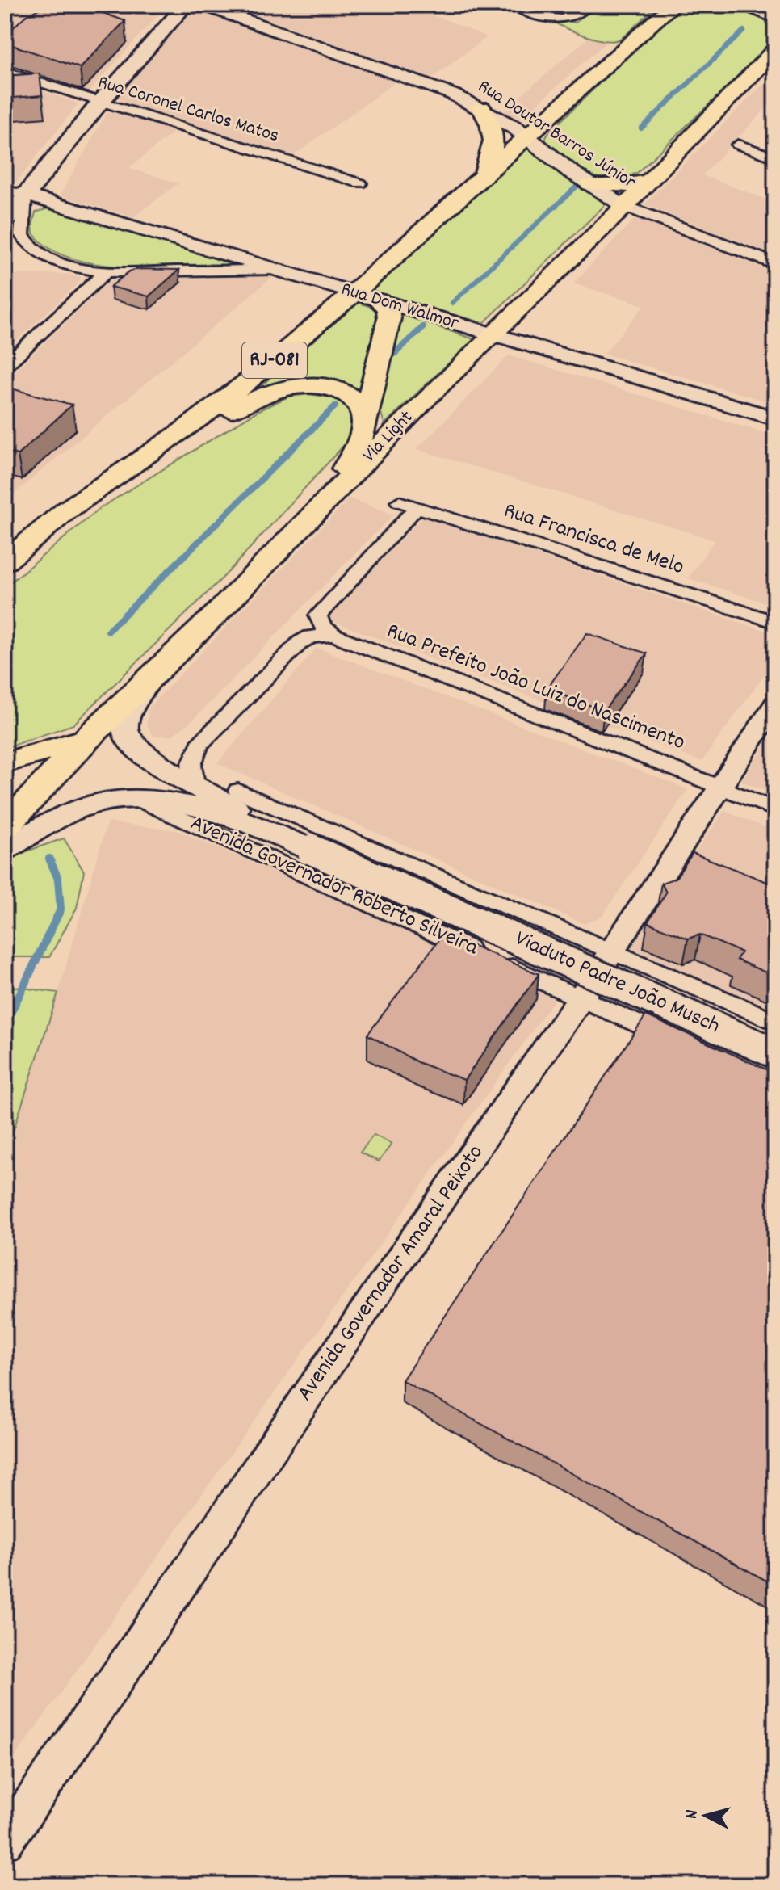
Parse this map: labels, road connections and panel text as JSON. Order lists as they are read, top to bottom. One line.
{"streets":{"main road":["Rua Doutor Barros Júnior","Rua Dom Walmor","RJ-081","Via Light","Avenida Governador Roberto Silveira","Viaduto Padre João Musch"],"street":["Rua Coronel Carlos Matos","Rua Francisca de Melo","Rua Prefeito João Luiz do Nascimento","Avenida Governador Amaral Peixoto"]},"crossings":[["Rua Doutor Barros Júnior","RJ-081"],["Rua Doutor Barros Júnior","Via Light"],["Rua Dom Walmor","RJ-081"],["Rua Dom Walmor","Via Light"],["Via Light","Viaduto Padre João Musch"],["Rua Prefeito João Luiz do Nascimento","Avenida Governador Amaral Peixoto"],["Avenida Governador Roberto Silveira","Viaduto Padre João Musch"],["Avenida Governador Roberto Silveira","Avenida Governador Amaral Peixoto"]],"north":"left"}
